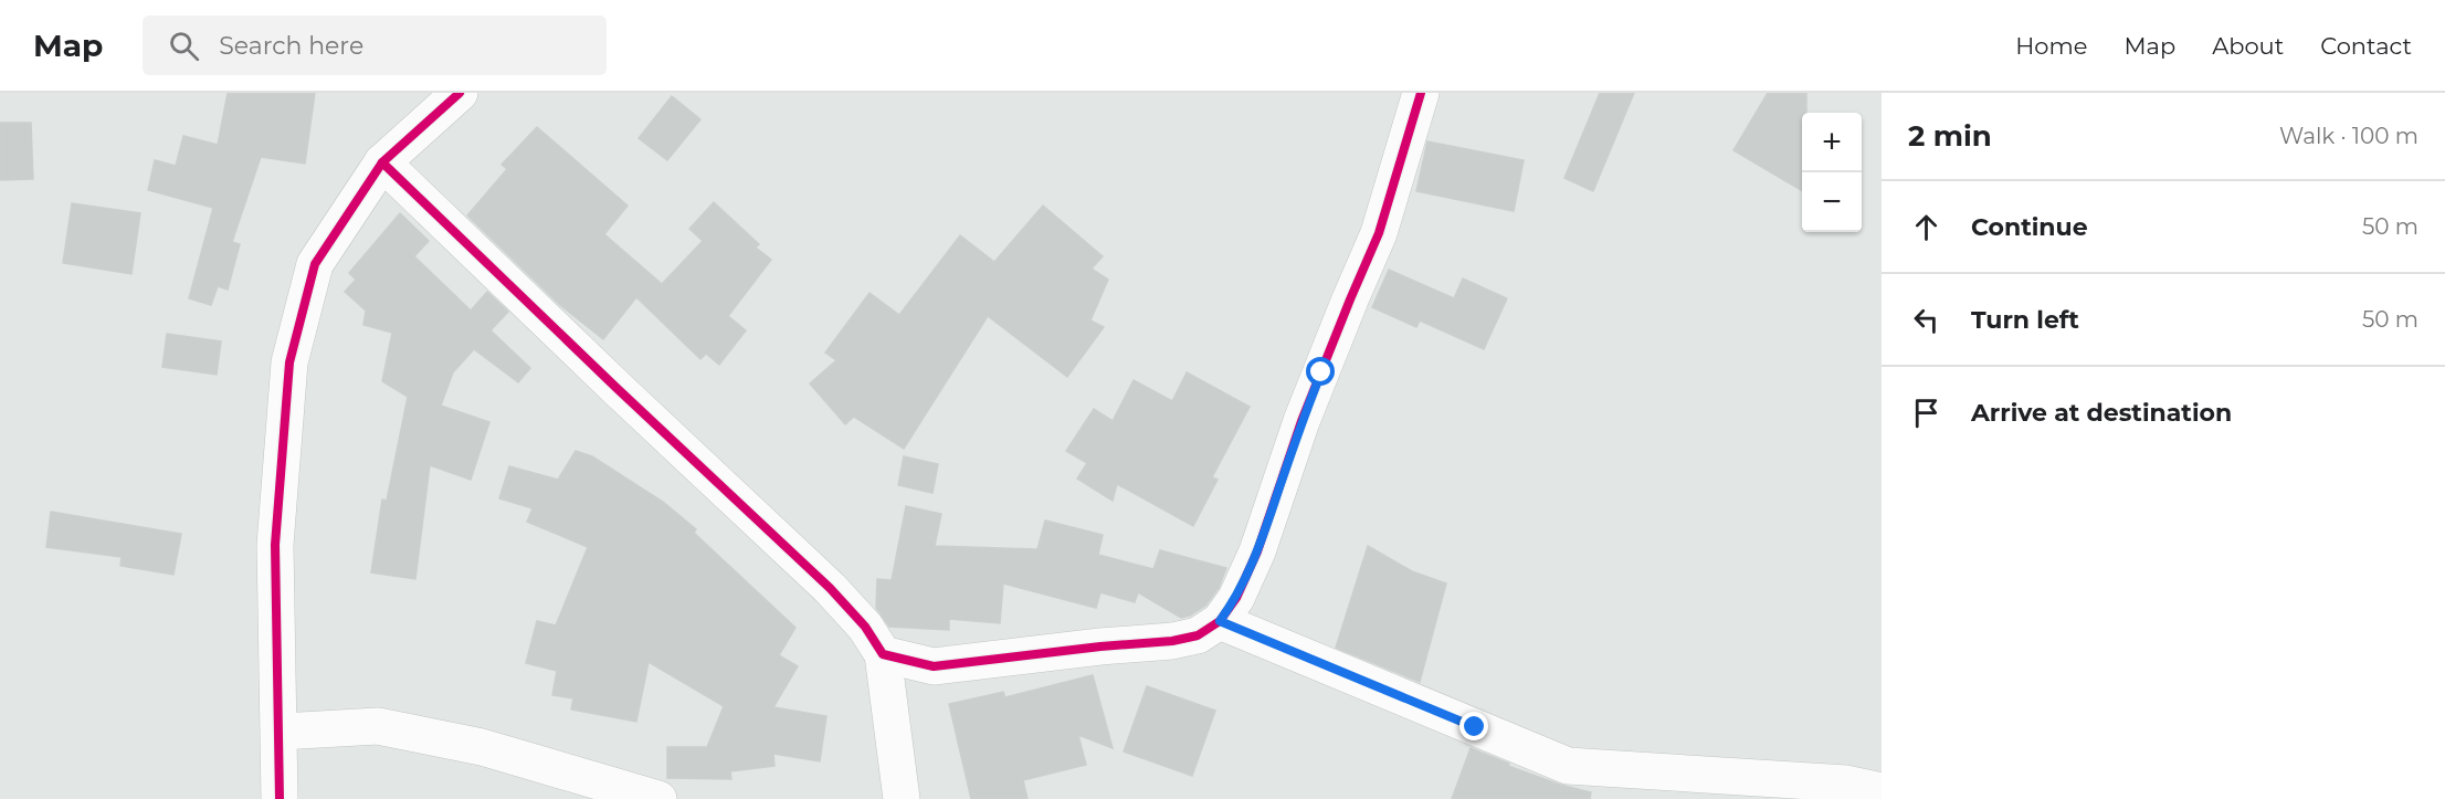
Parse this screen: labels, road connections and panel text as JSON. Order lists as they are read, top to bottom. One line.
{"page":{"header":"Map","search":"Search here","nav":["Home","Map","About","Contact"],"heading":["2 min","Walk · 100 m"],"map_buttons":["+","−"],"list":[["Continue","50 m"],["Turn left","50 m"],"Arrive at destination"]}}
